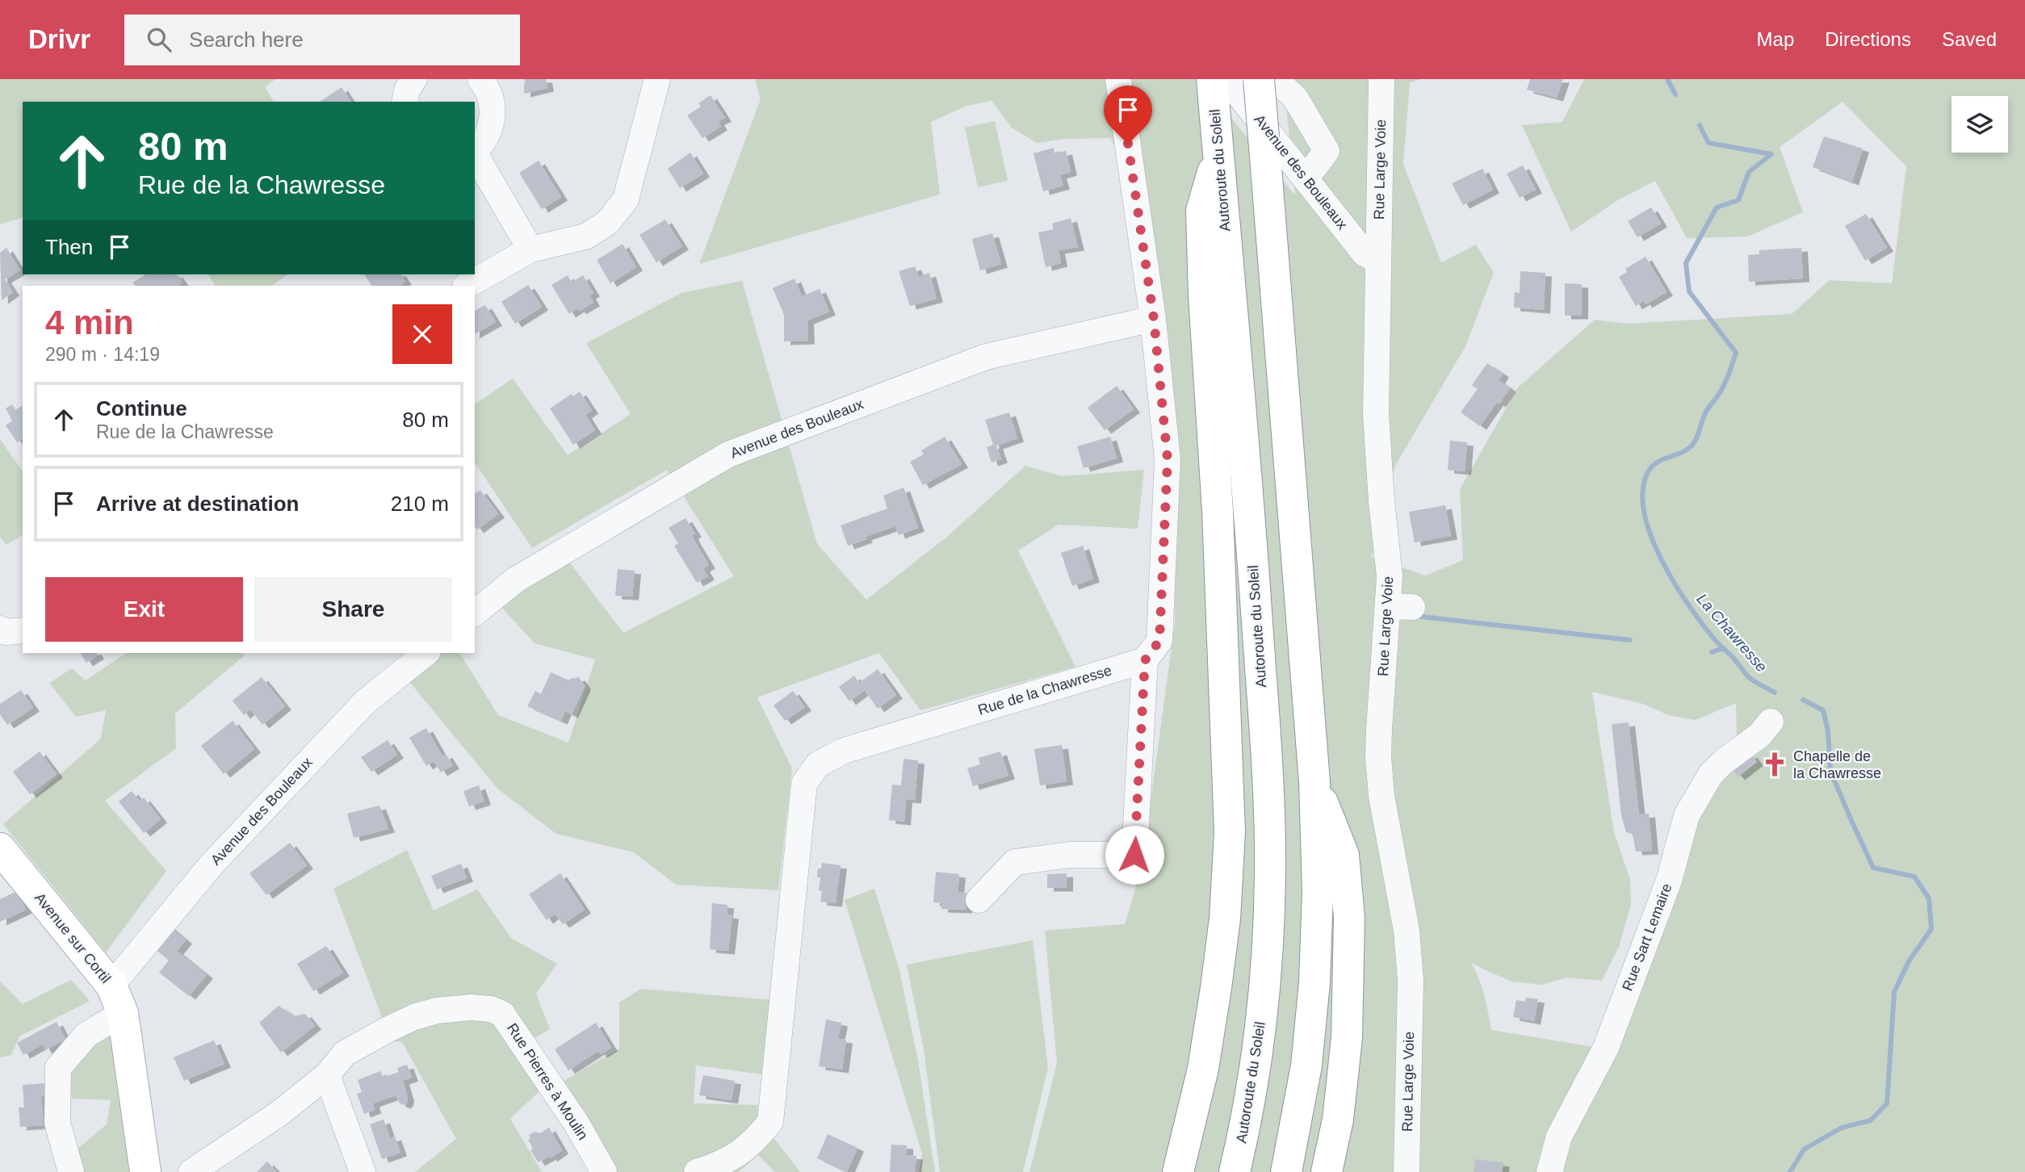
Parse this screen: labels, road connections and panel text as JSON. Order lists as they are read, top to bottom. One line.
{"streets":{"main road":["Autoroute du Soleil","Avenue sur Cortil"],"street":["Rue Large Voie","Avenue des Bouleaux","Rue de la Chawresse","Rue Sart Lemaire","Rue Pierres à Moulin"]},"crossings":[["Rue Large Voie","Avenue des Bouleaux"],["Autoroute du Soleil","Avenue des Bouleaux"],["Avenue des Bouleaux","Avenue sur Cortil"]],"water":["La Chawresse"],"places":{"church":["Chapelle de la Chawresse"]},"page":{"header":"Drivr","search":"Search here","nav":["Map","Directions","Saved"],"turn":["80 m","Rue de la Chawresse"],"then":"Then","heading":["4 min","290 m · 14:19"],"list":[{"name":"Continue","note":"Rue de la Chawresse","value":"80 m"},{"name":"Arrive at destination","value":"210 m"}],"buttons":["Exit","Share"]}}
